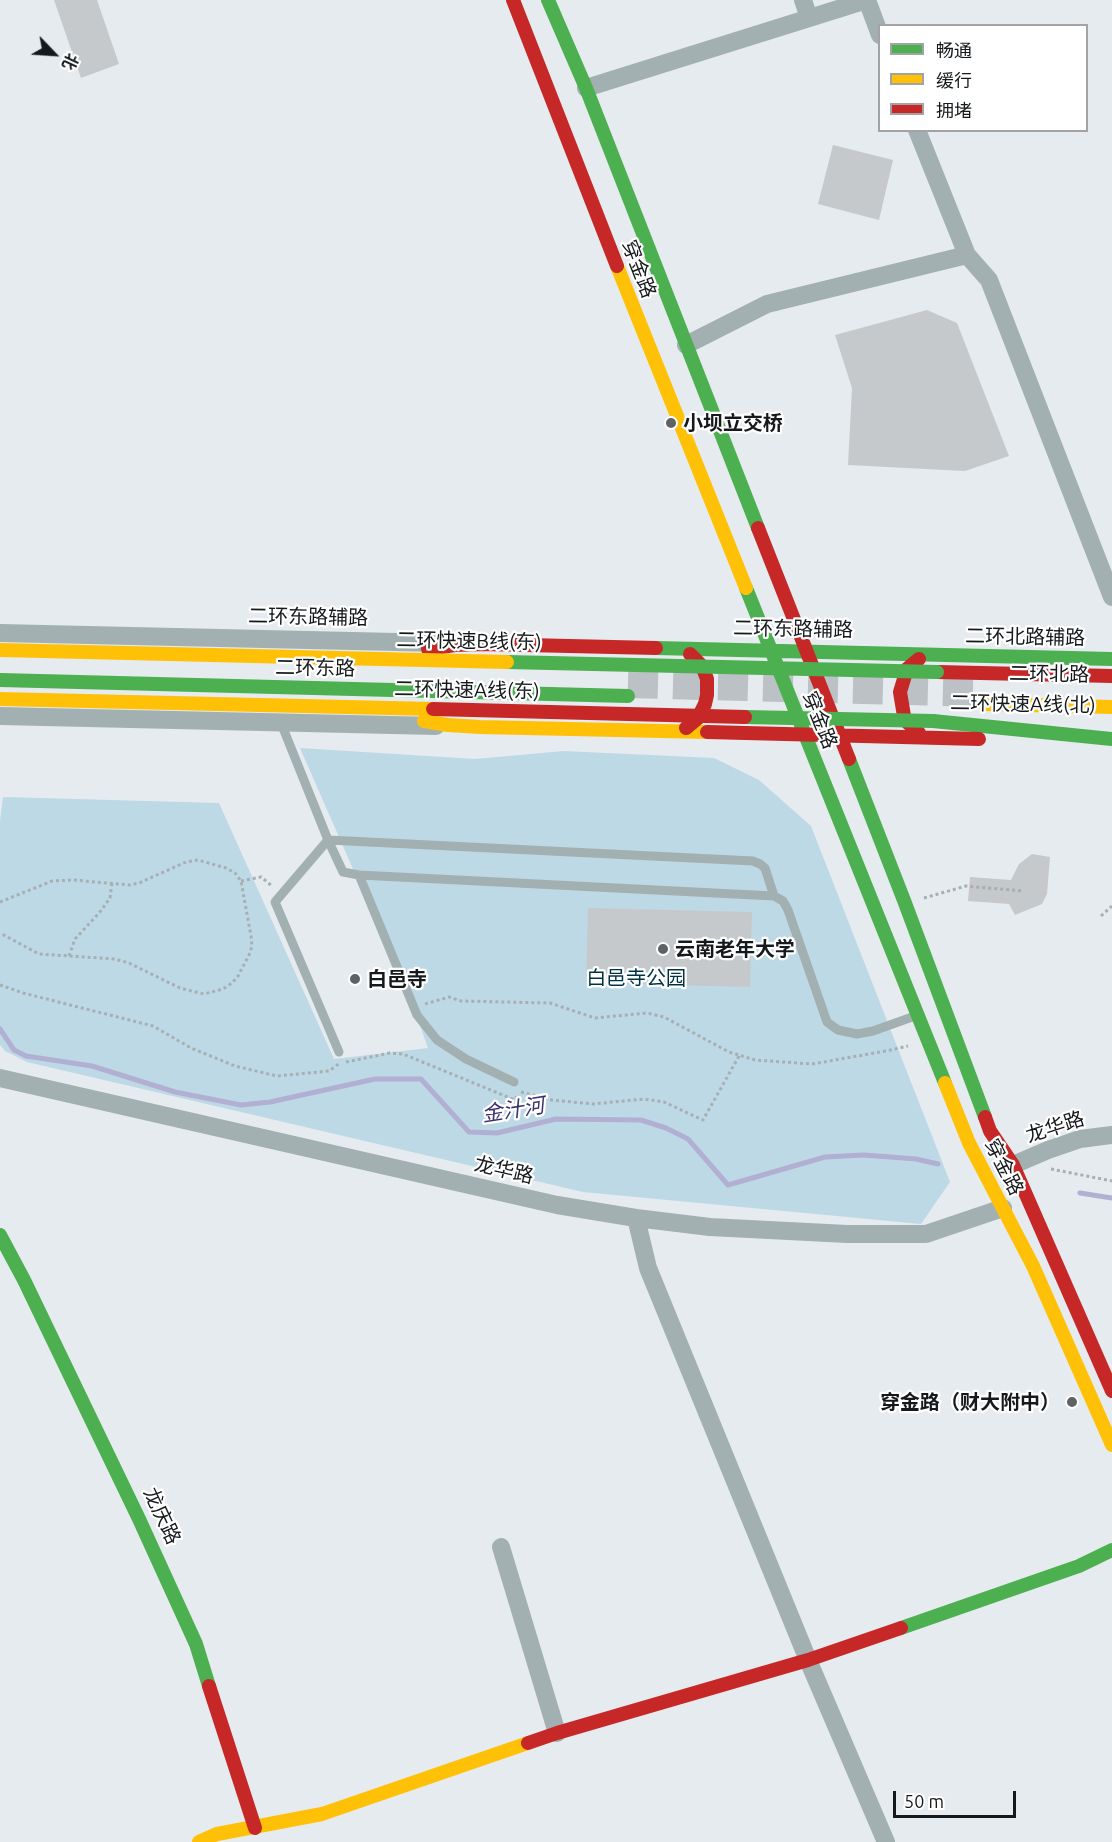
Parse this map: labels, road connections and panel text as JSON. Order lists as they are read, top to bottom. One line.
{"streets":{"main road":["穿金路","二环东路辅路","二环北路辅路","二环快速B线(东)","二环东路","二环北路","二环快速A线(东)","二环快速A线(北)","龙庆路"],"street":["龙华路"]},"crossings":[["穿金路","二环东路辅路"],["穿金路","龙华路"],["二环东路辅路","二环北路辅路"],["二环快速A线(东)","二环快速A线(北)"]],"water":["金汁河"],"parks":["白邑寺公园"],"places":["小坝立交桥","云南老年大学","白邑寺","穿金路（财大附中）"],"legend":["畅通","缓行","拥堵"],"scale_bar":"50 m","north":"bottom right"}
